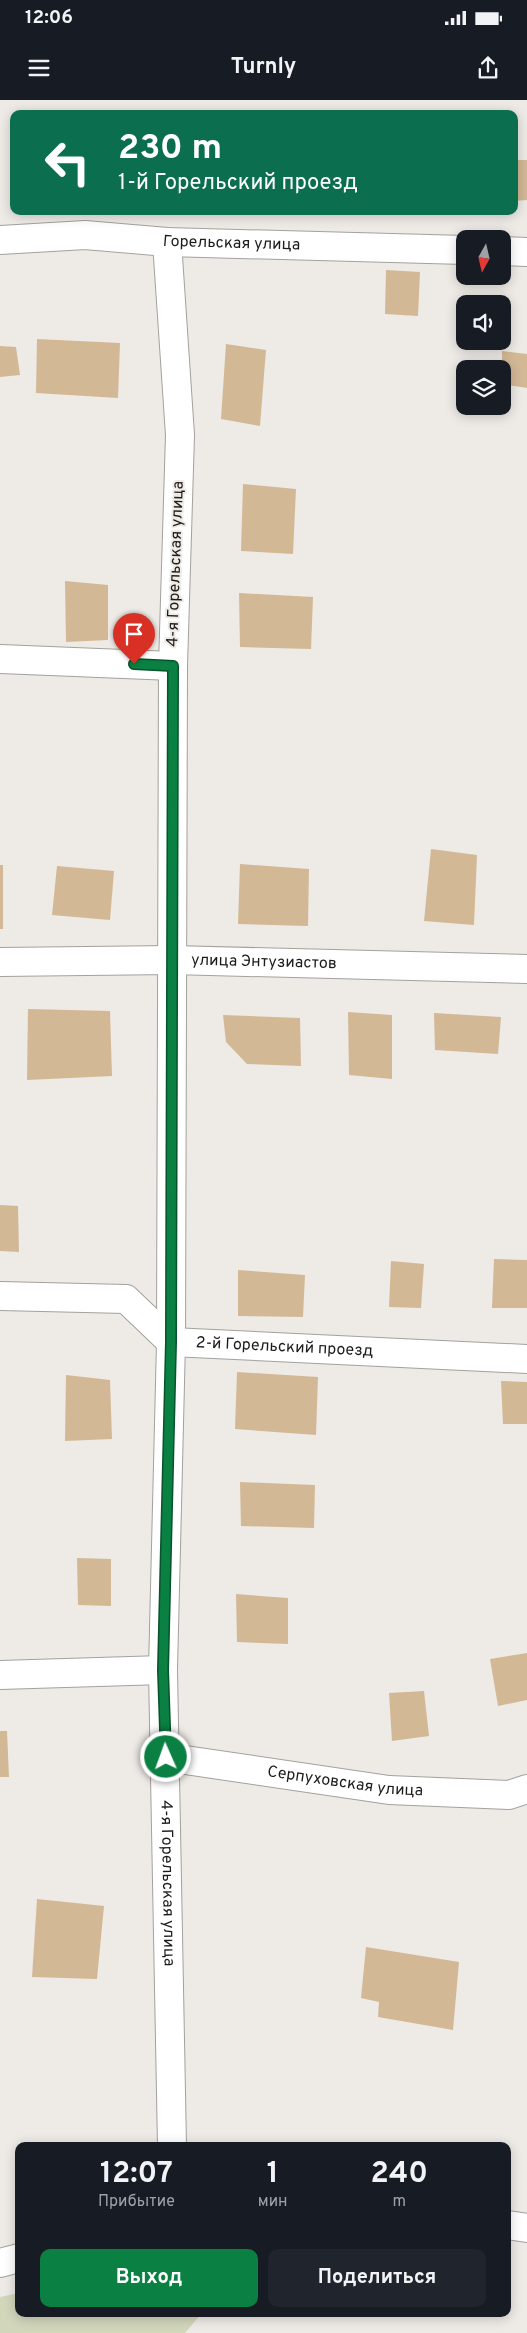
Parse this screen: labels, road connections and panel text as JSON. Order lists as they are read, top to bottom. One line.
{"streets":{"street":["Горельская улица","4-я Горельская улица","улица Энтузиастов","2-й Горельский проезд","Серпуховская улица"]},"crossings":[["Горельская улица","4-я Горельская улица"],["4-я Горельская улица","улица Энтузиастов"],["4-я Горельская улица","2-й Горельский проезд"],["4-я Горельская улица","Серпуховская улица"]],"north":"bottom","page":{"status":"12:06","header":"Turnly","turn":["230 m","1-й Горельский проезд"],"eta":["12:07","Прибытие","1","мин","240","m"],"buttons":["Выход","Поделиться"]}}
